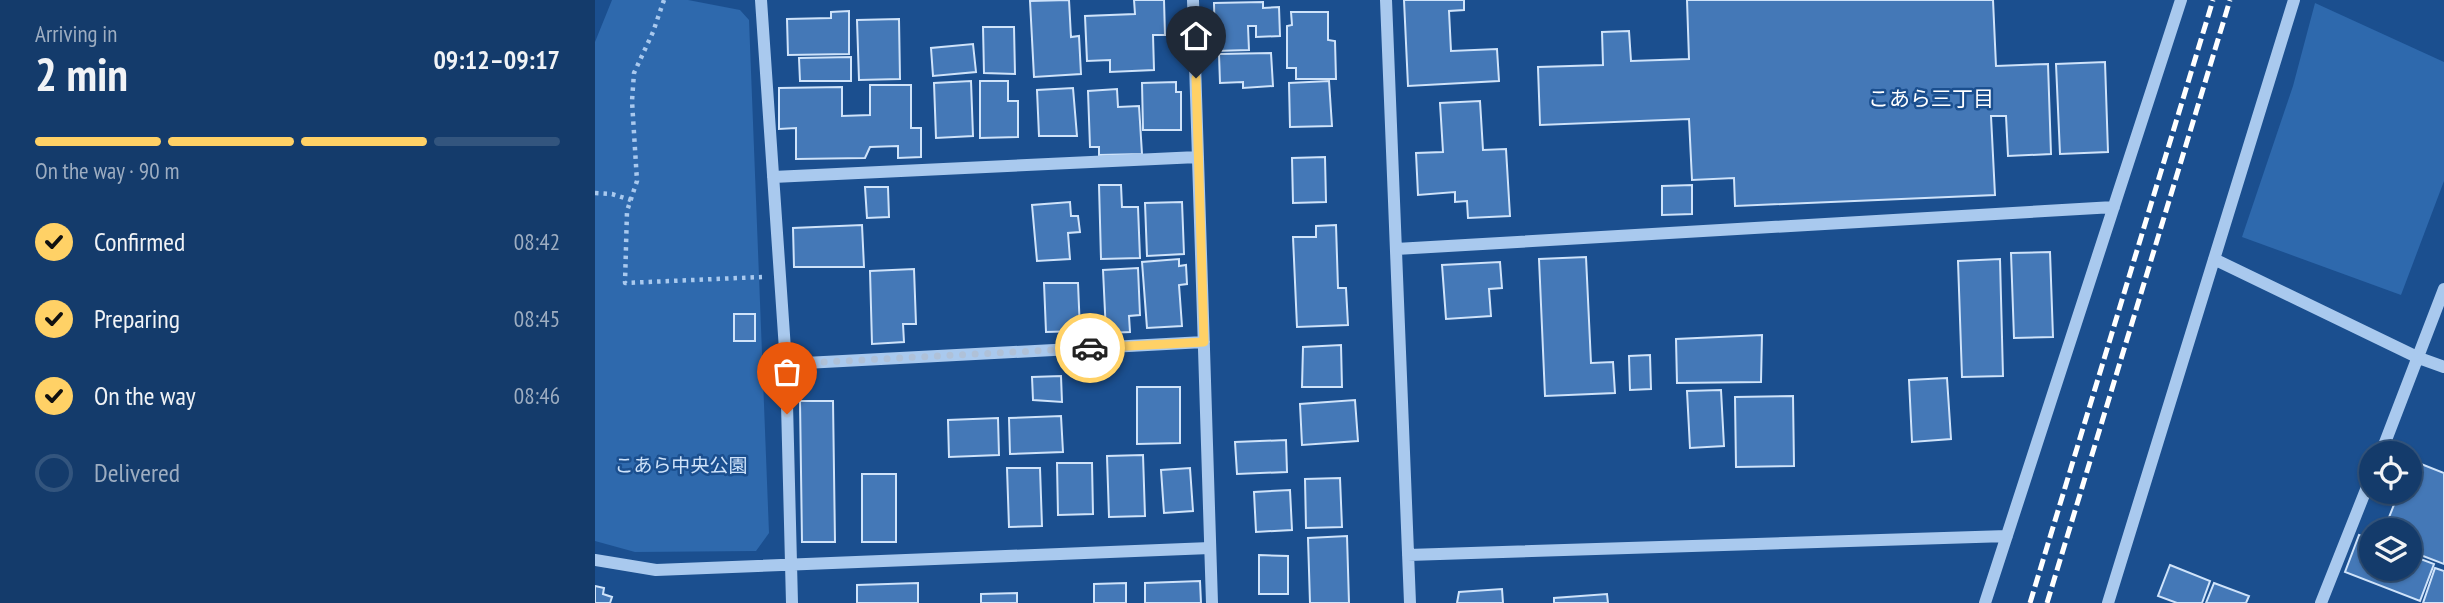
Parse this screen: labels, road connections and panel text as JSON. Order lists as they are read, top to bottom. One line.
{"districts":["こあら三丁目"],"parks":["こあら中央公園"],"page":{"heading":["2 min","Arriving in","09:12–09:17"],"bar":"On the way · 90 m","list":[["Confirmed","08:42"],["Preparing","08:45"],["On the way","08:46"],"Delivered"]}}
